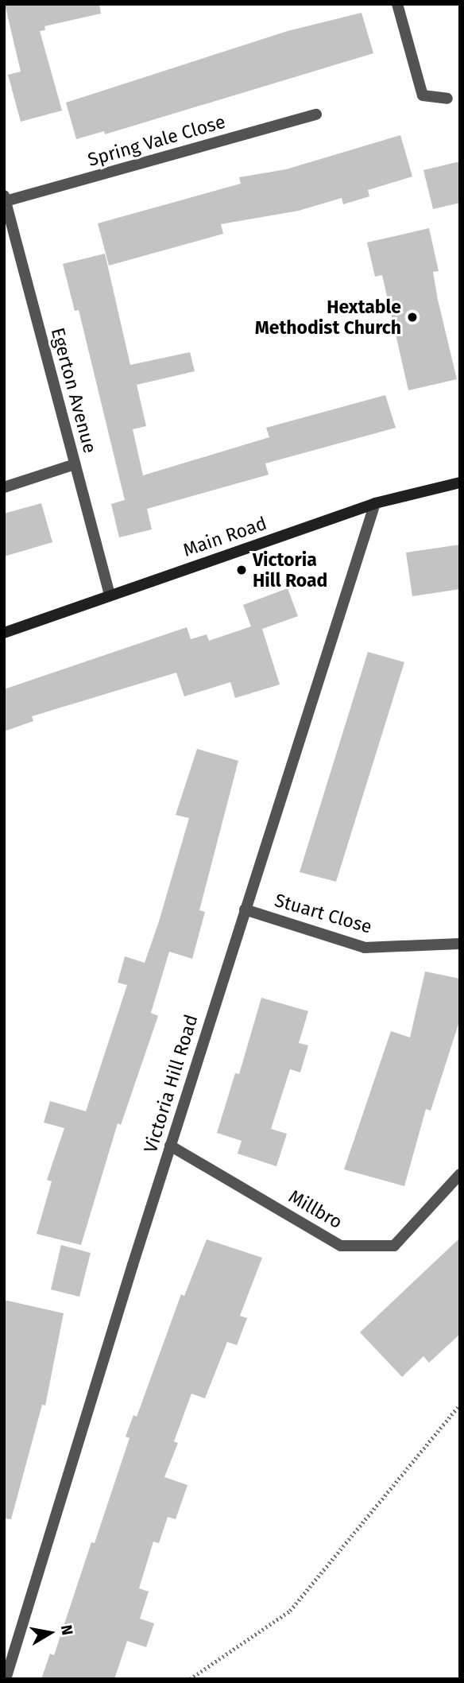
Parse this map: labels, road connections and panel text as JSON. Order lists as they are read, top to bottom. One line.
{"streets":{"main road":["Main Road"],"street":["Spring Vale Close","Egerton Avenue","Stuart Close","Victoria Hill Road","Millbro"]},"crossings":[["Spring Vale Close","Egerton Avenue"],["Egerton Avenue","Main Road"],["Main Road","Victoria Hill Road"],["Stuart Close","Victoria Hill Road"],["Victoria Hill Road","Millbro"]],"places":["Hextable Methodist Church","Victoria Hill Road"],"north":"right"}
